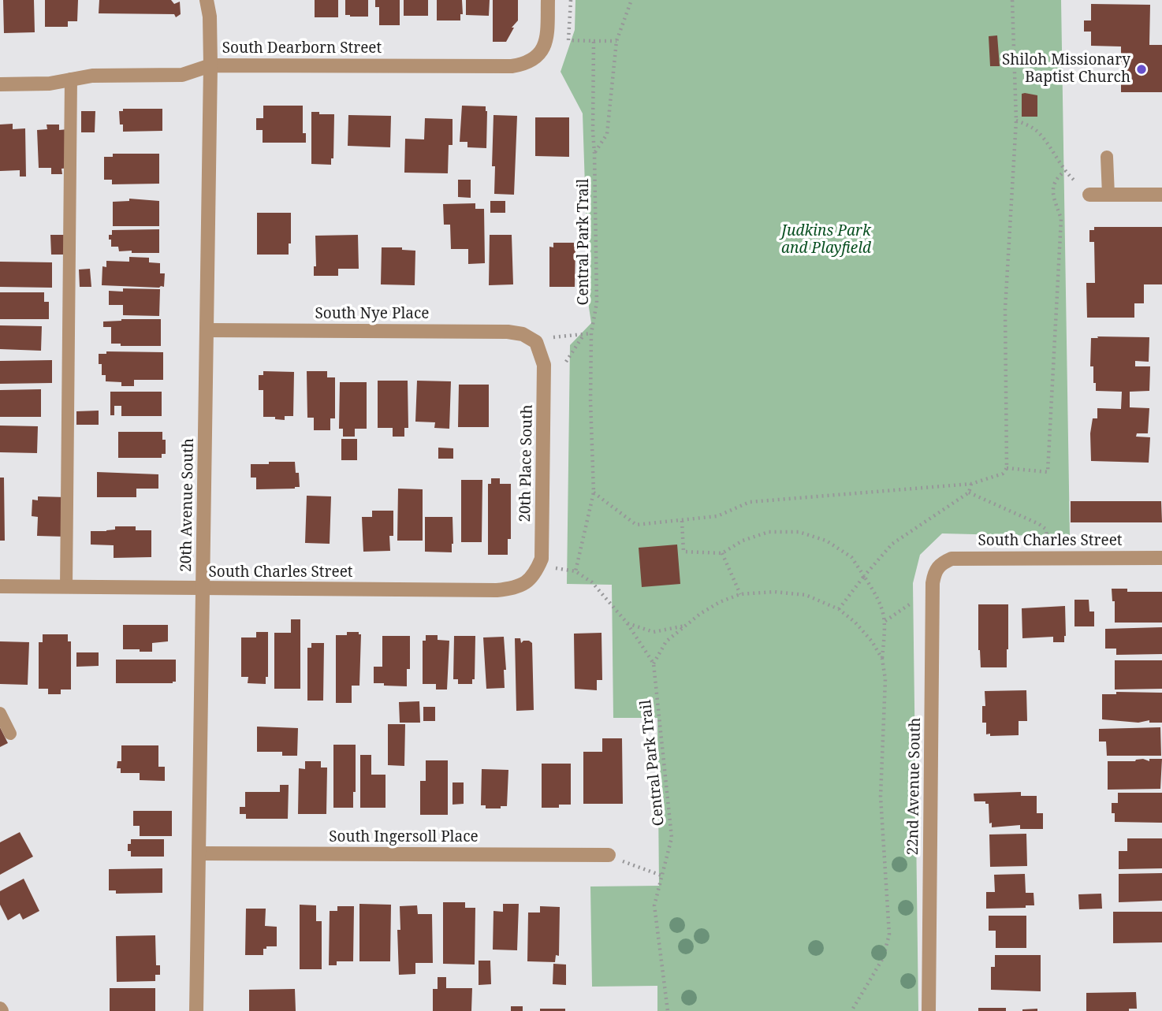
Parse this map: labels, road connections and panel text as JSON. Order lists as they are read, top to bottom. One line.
{"streets":{"street":["South Dearborn Street","South Nye Place","20th Place South","20th Avenue South","South Charles Street","22nd Avenue South","South Ingersoll Place"],"path":["Central Park Trail"]},"crossings":[["South Dearborn Street","20th Avenue South"],["South Nye Place","20th Place South"],["South Nye Place","20th Avenue South"],["20th Place South","South Charles Street"],["20th Avenue South","South Charles Street"],["20th Avenue South","South Ingersoll Place"],["South Charles Street","22nd Avenue South"]],"parks":["Judkins Park and Playfield"],"places":["Shiloh Missionary Baptist Church"]}
